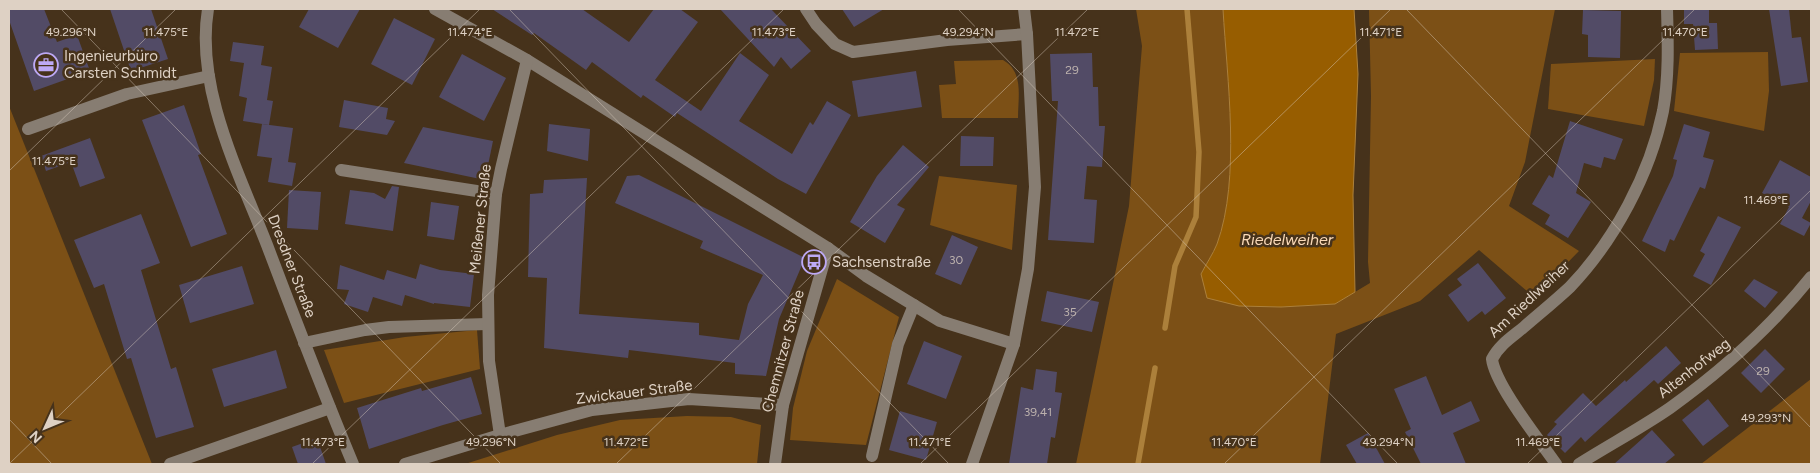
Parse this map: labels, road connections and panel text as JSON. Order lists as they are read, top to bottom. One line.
{"streets":{"street":["Meißener Straße","Dresdner Straße","Am Riedlweiher","Chemnitzer Straße","Altenhofweg","Zwickauer Straße"]},"crossings":[["Meißener Straße","Zwickauer Straße"],["Chemnitzer Straße","Zwickauer Straße"]],"water":["Riedelweiher"],"places":{"office":["Ingenieurbüro Carsten Schmidt"],"bus stop":["Sachsenstraße"]},"house_numbers":["29","30","35","29","39,41"],"north":"bottom left","coordinates":["11.475°E","11.474°E","11.473°E","11.472°E","11.471°E","11.470°E","49.296°N","49.294°N","11.469°E","49.293°N"]}
